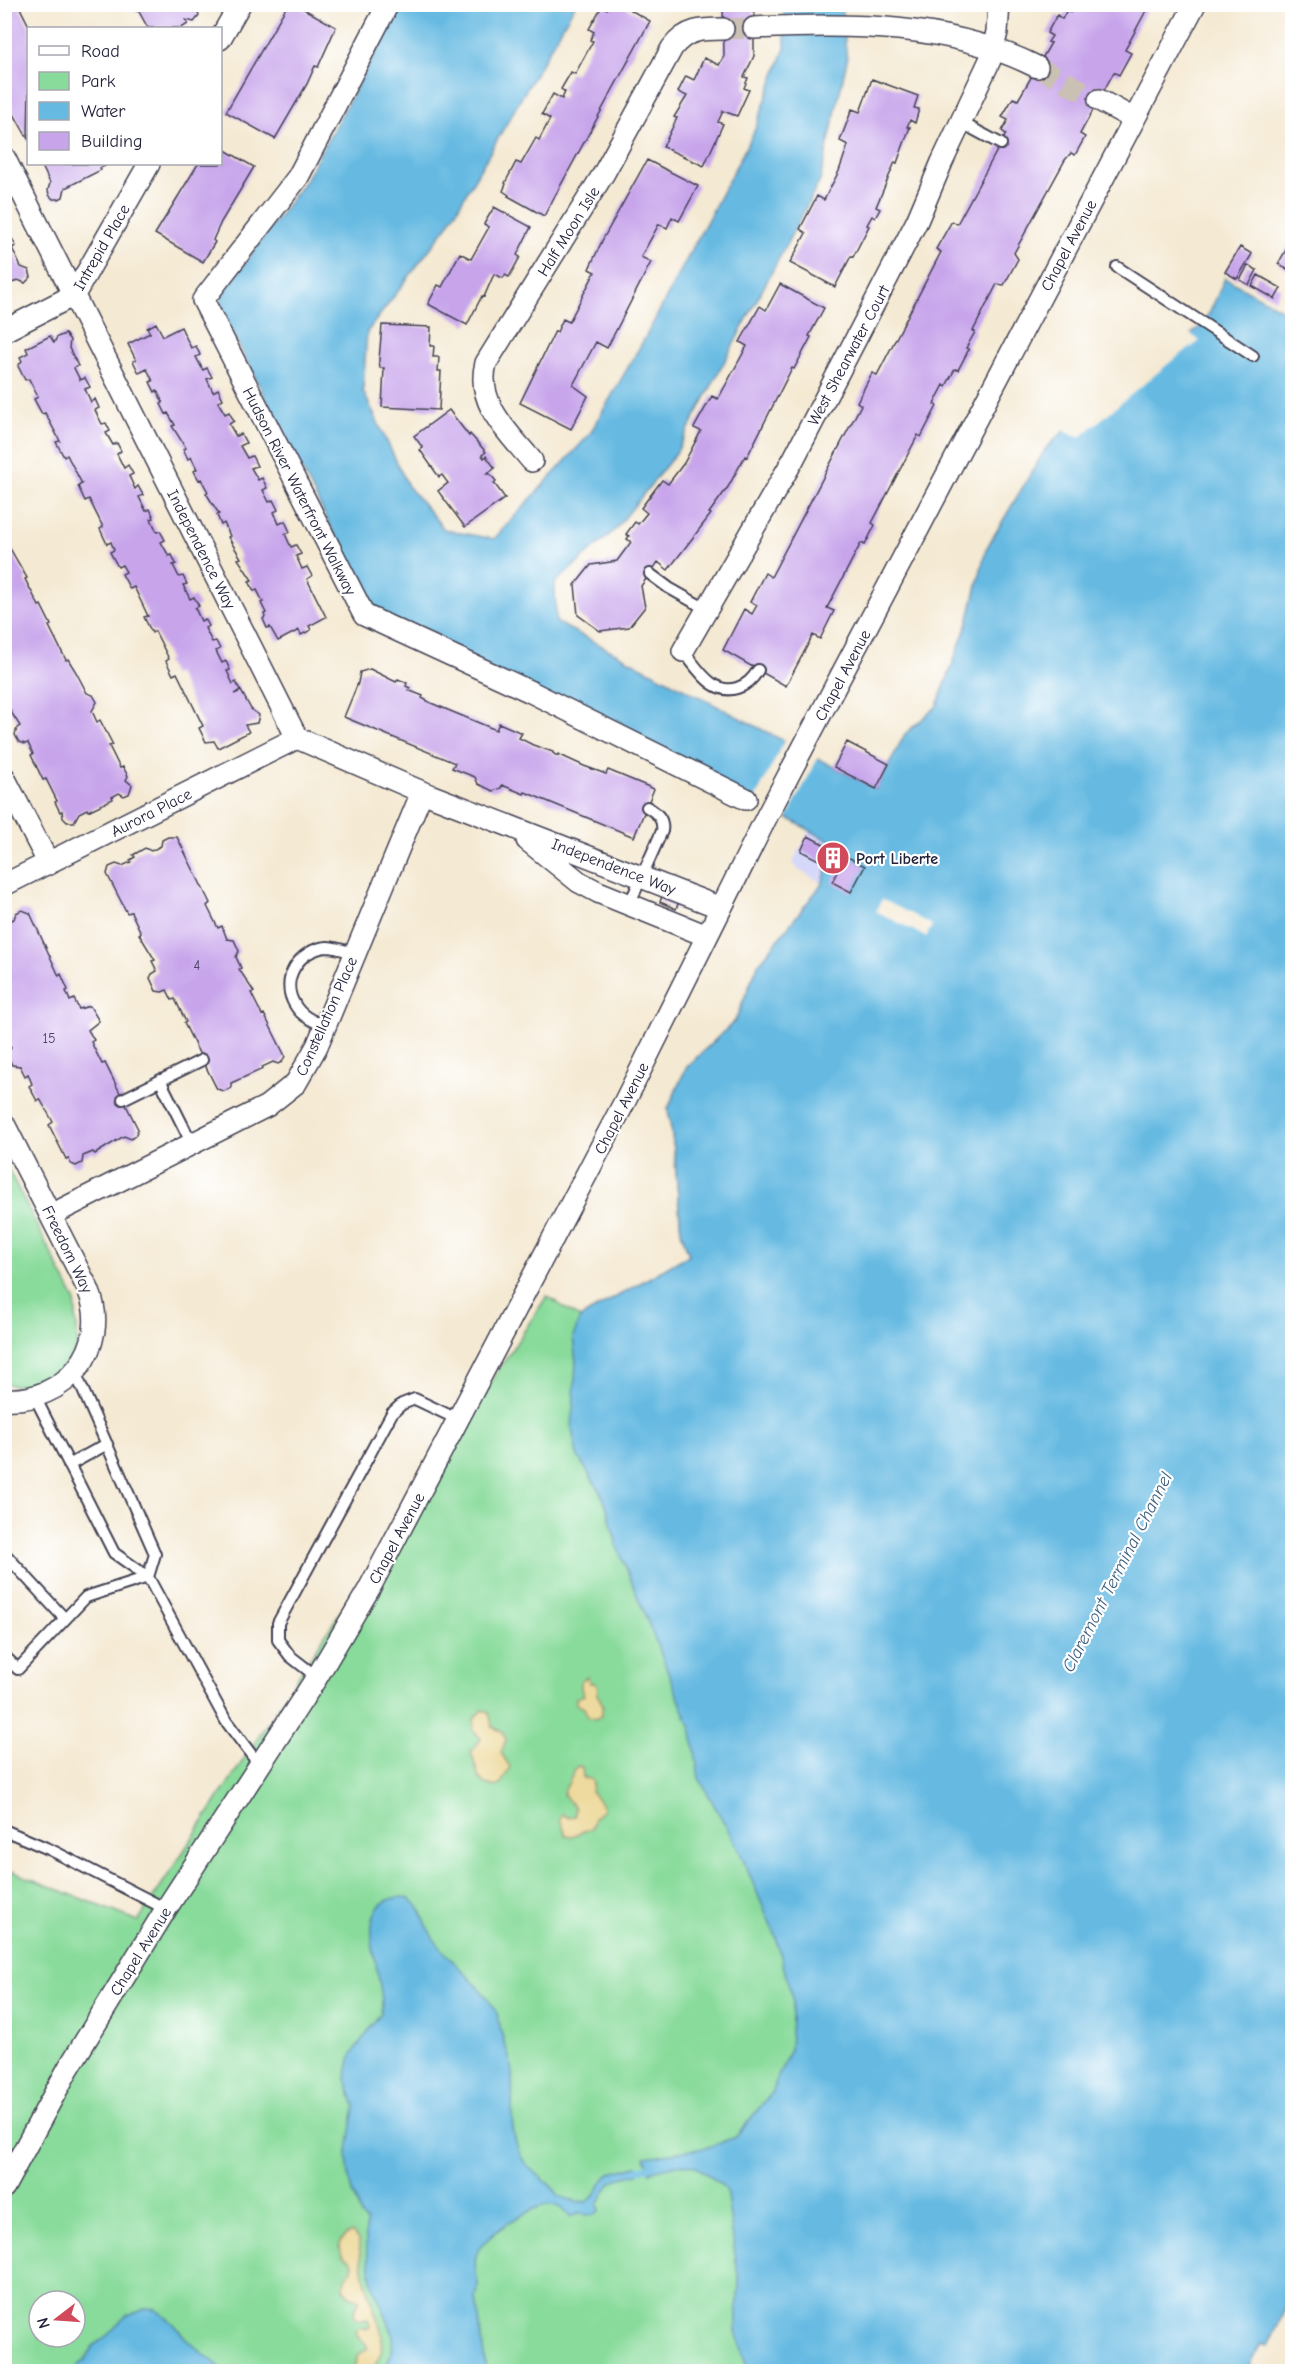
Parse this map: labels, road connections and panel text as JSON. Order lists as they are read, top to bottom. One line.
{"streets":{"street":["Half Moon Isle","Chapel Avenue","Intrepid Place","West Shearwater Court","Hudson River Waterfront Walkway","Independence Way","Aurora Place","Constellation Place","Freedom Way"]},"crossings":[["Chapel Avenue","Independence Way"],["Intrepid Place","Independence Way"],["Independence Way","Aurora Place"],["Independence Way","Constellation Place"],["Constellation Place","Freedom Way"]],"water":["Claremont Terminal Channel"],"places":{"building":["Port Liberte"]},"house_numbers":["4","15"],"legend":["Road","Park","Water","Building"],"north":"left"}
